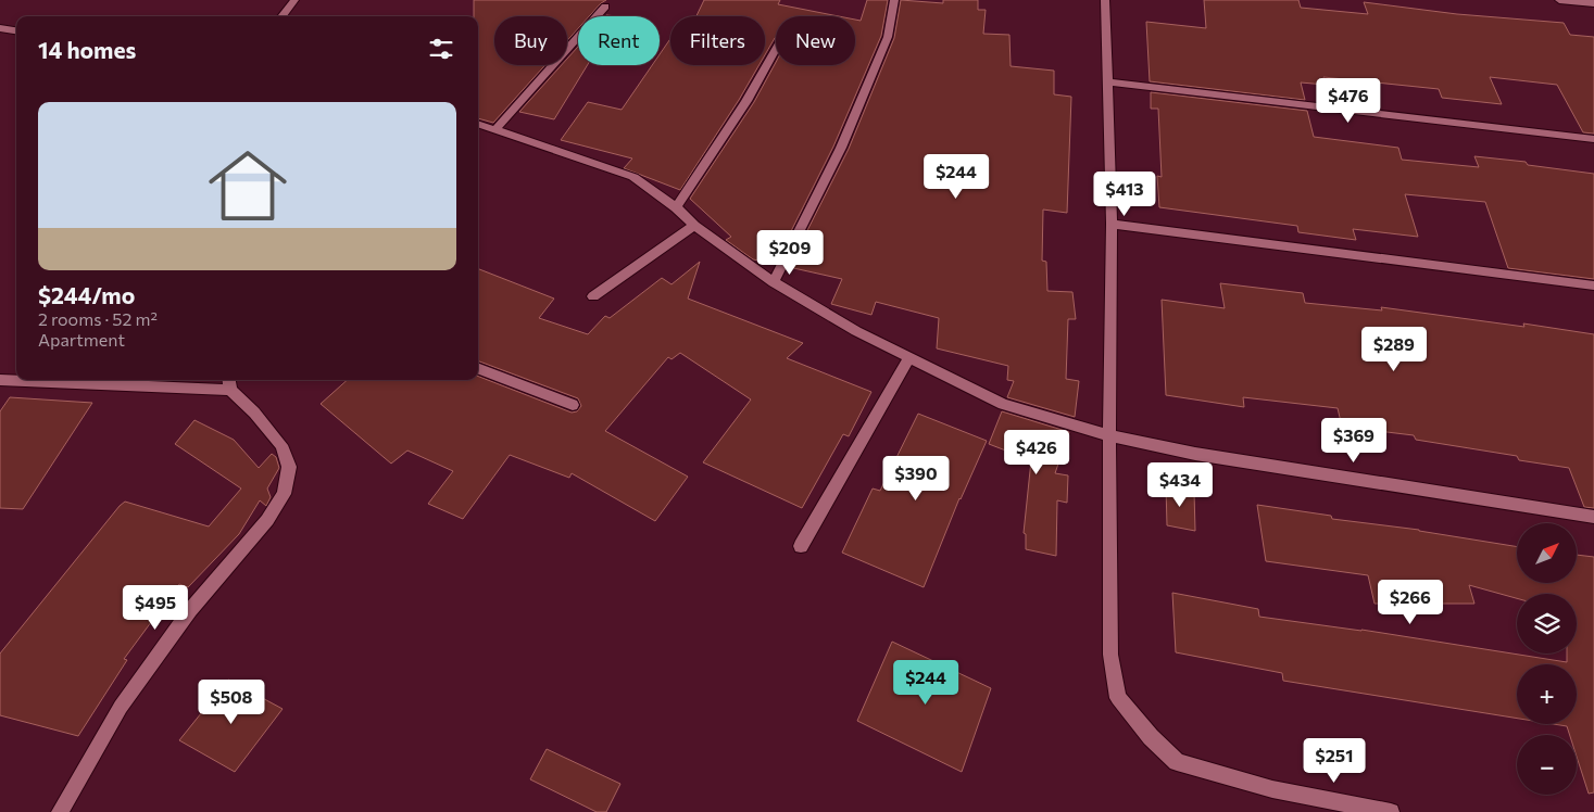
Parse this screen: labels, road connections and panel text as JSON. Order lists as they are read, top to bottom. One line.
{"north":"top right","page":{"chip":["Buy","Rent","Filters","New"],"heading":"14 homes","price":["$476","$244","$413","$209","$289","$369","$426","$390","$434","$266","$495","$244","$508","$251"],"list":[{"name":"$244/mo","note":"2 rooms · 52 m² · Apartment"}],"map_buttons":["+","−"]}}
